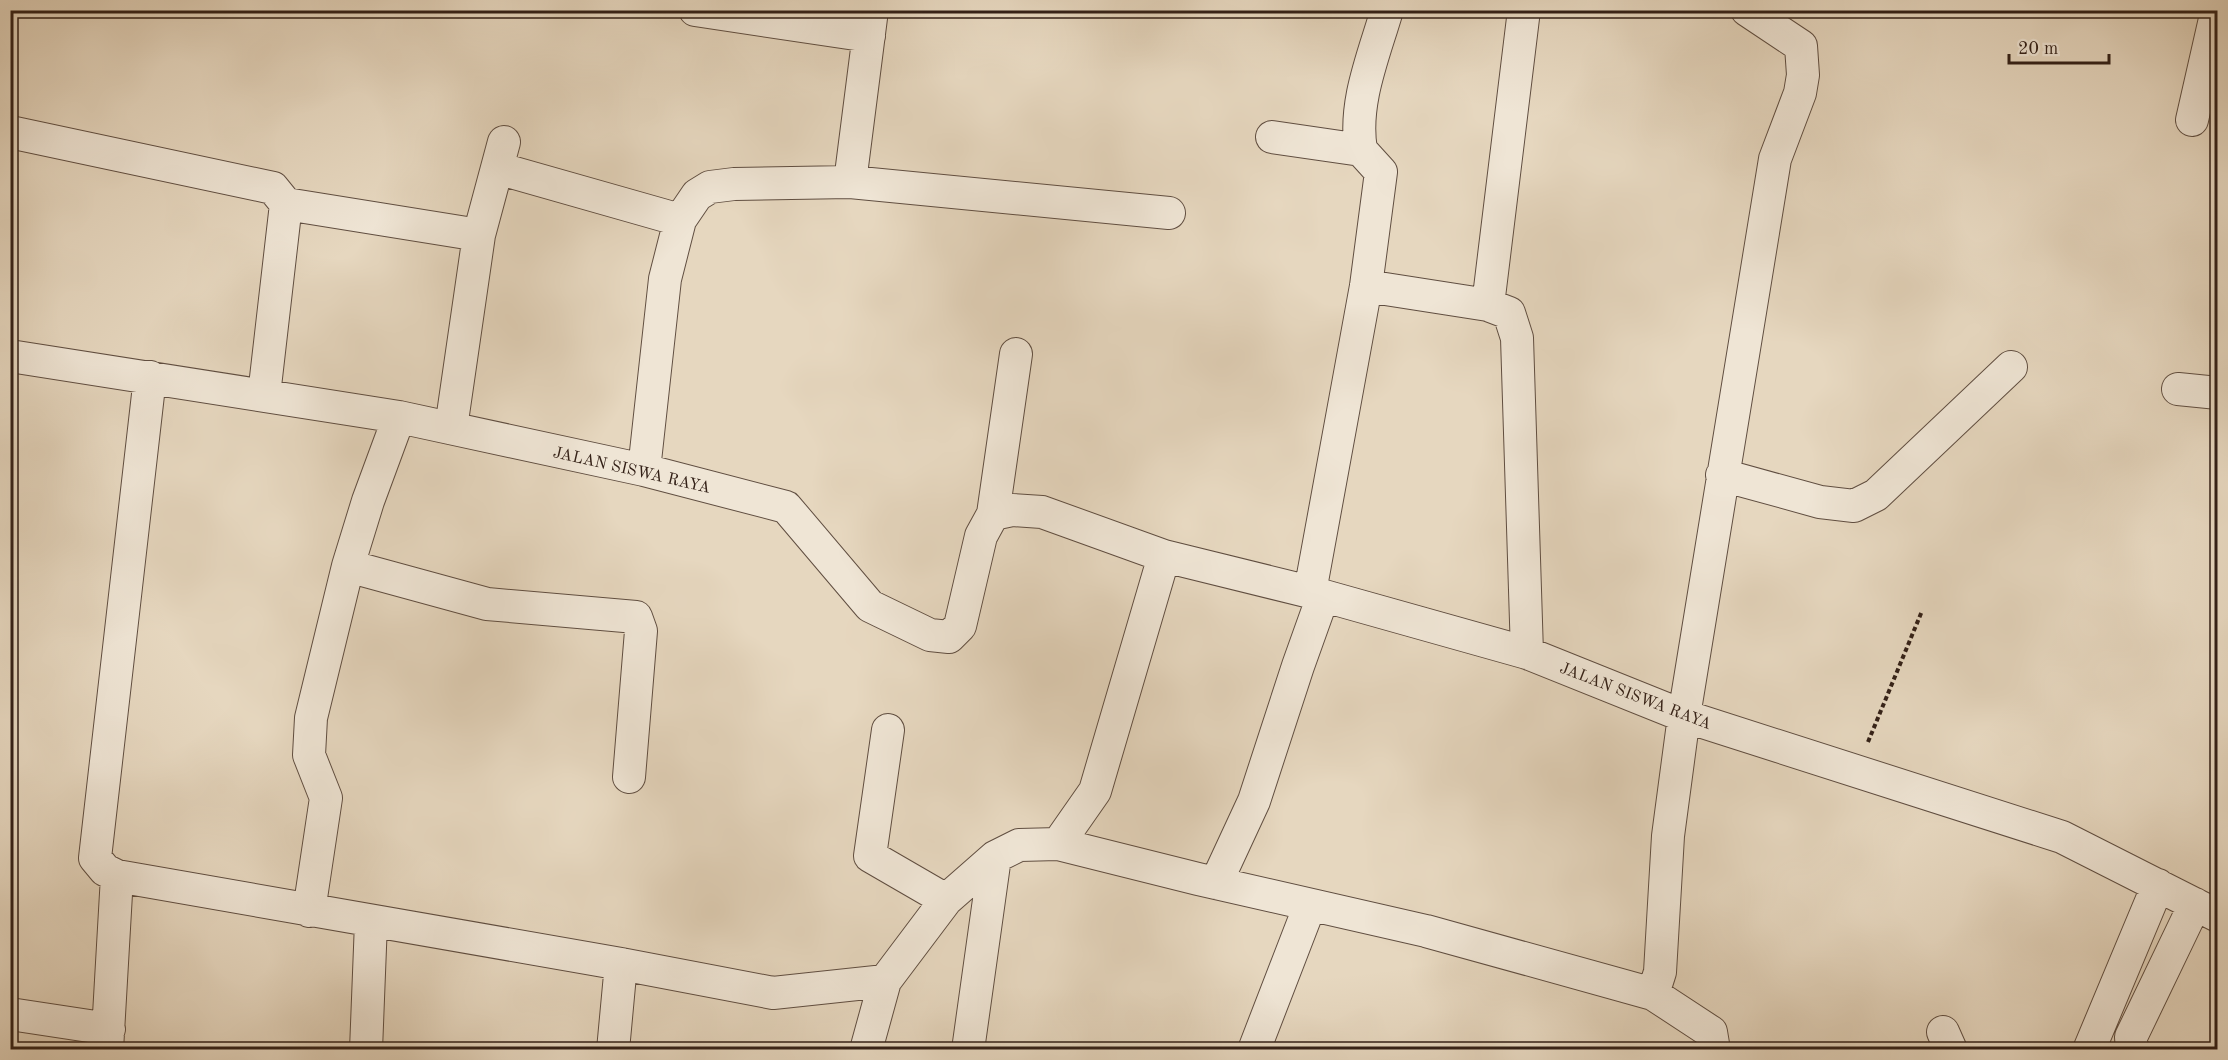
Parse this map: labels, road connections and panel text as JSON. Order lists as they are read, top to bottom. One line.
{"streets":{"street":["JALAN SISWA RAYA"]},"scale_bar":"20 m"}
